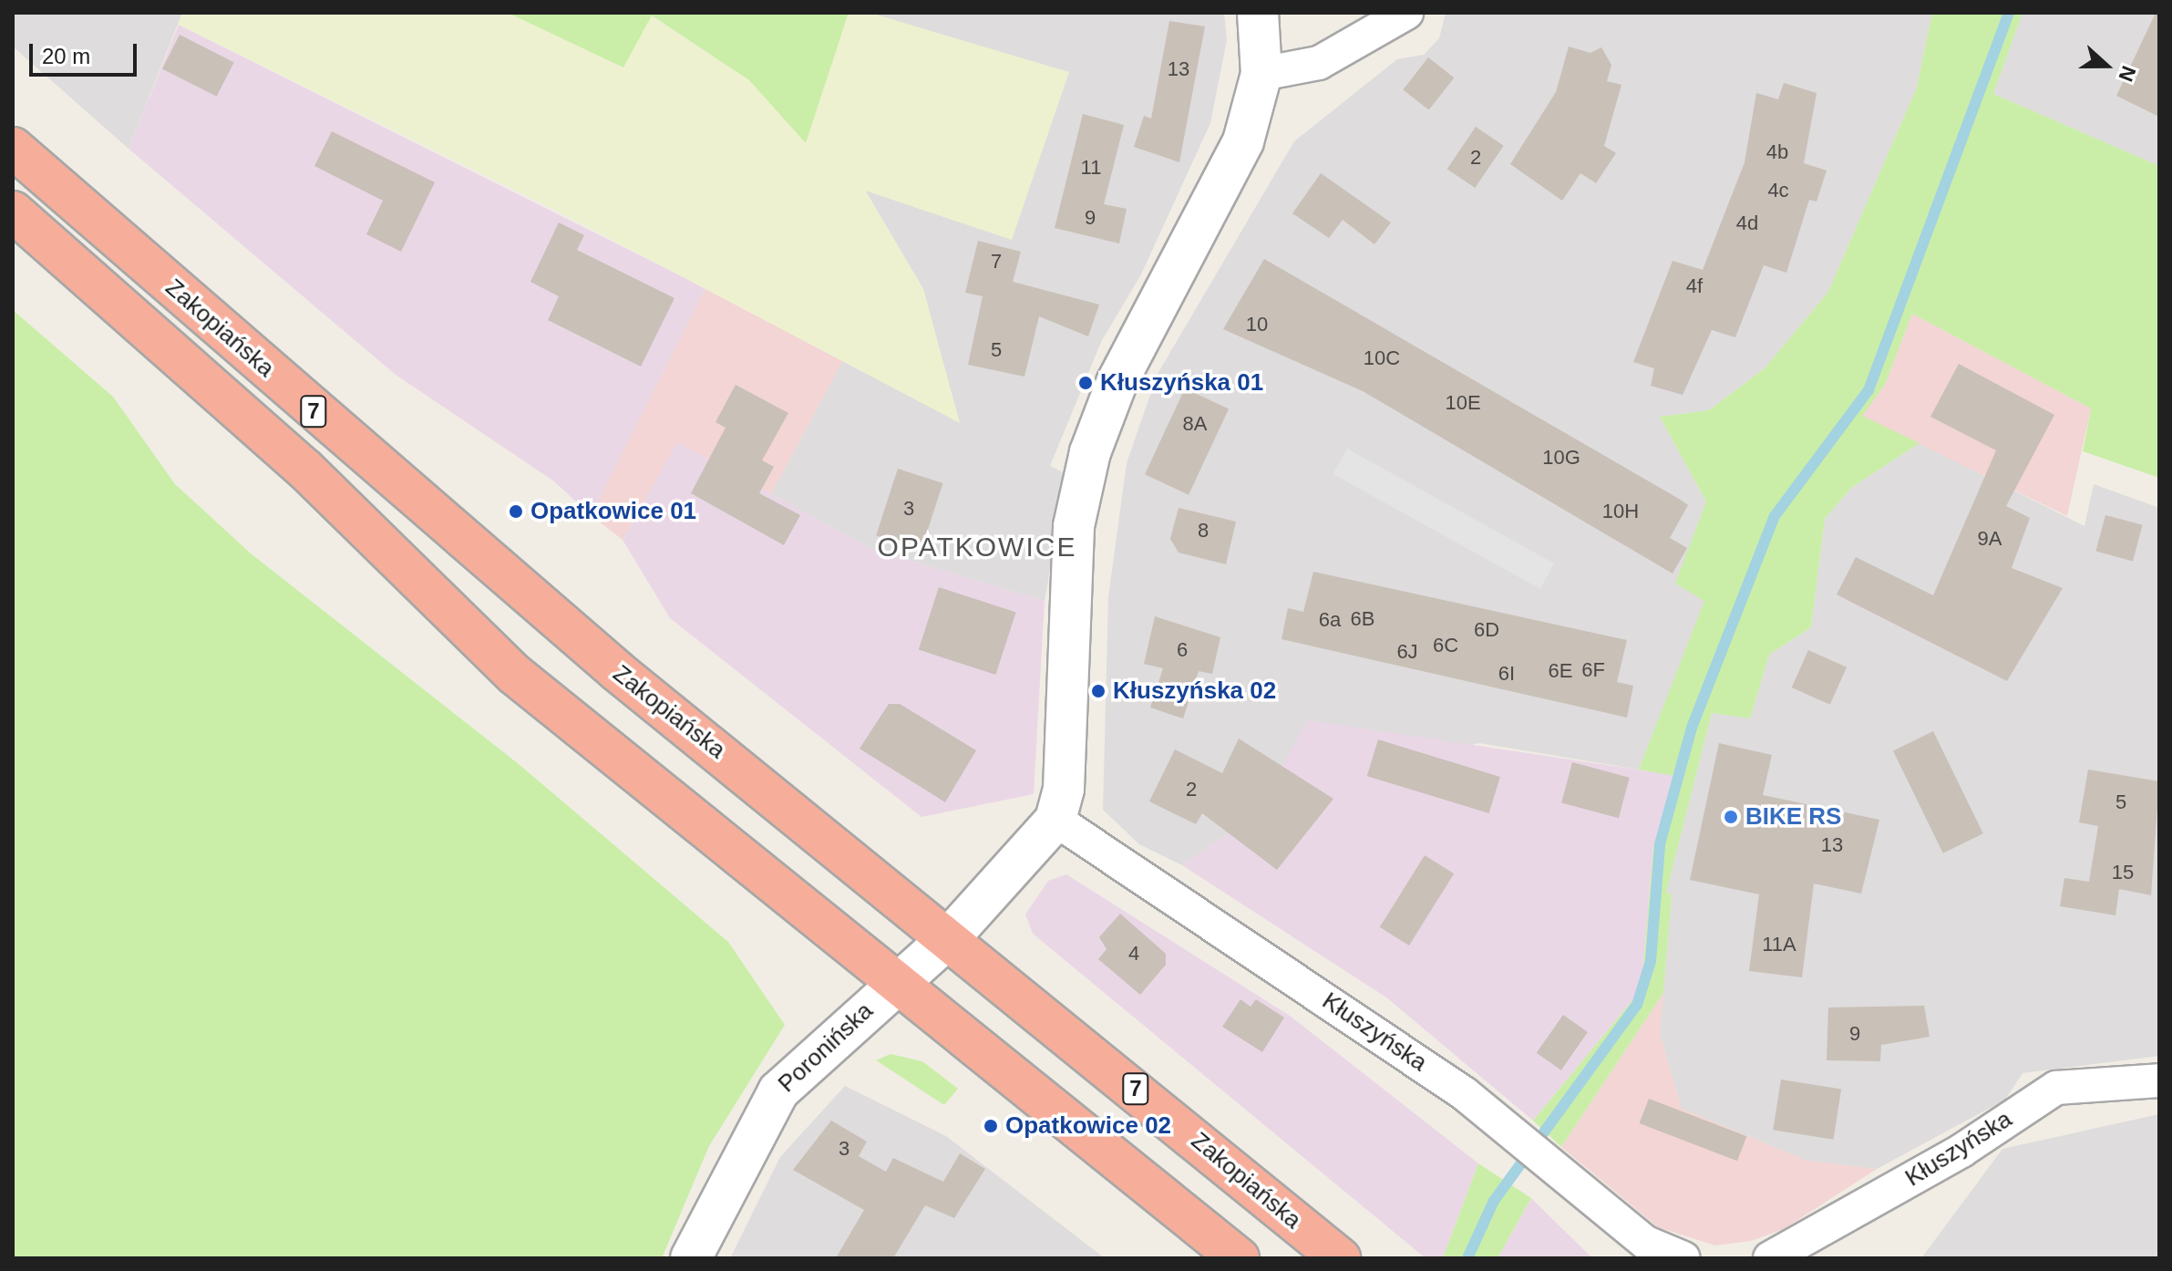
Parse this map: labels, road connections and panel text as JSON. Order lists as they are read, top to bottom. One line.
{"streets":{"highway":["Zakopiańska","7"],"street":["Kłuszyńska","Poronińska"]},"crossings":[["Zakopiańska","Poronińska"],["Kłuszyńska","Poronińska"]],"districts":["OPATKOWICE"],"places":["Kłuszyńska 01","Opatkowice 01","Kłuszyńska 02","BIKE RS","Opatkowice 02"],"house_numbers":["13","4b","2","11","4c","9","4d","7","4f","10","5","10C","10E","8A","10G","3","10H","8","9A","6B","6a","6D","6C","6","6J","6F","6E","6I","2","5","13","15","11A","4","9","3"],"scale_bar":"20 m","north":"right"}
